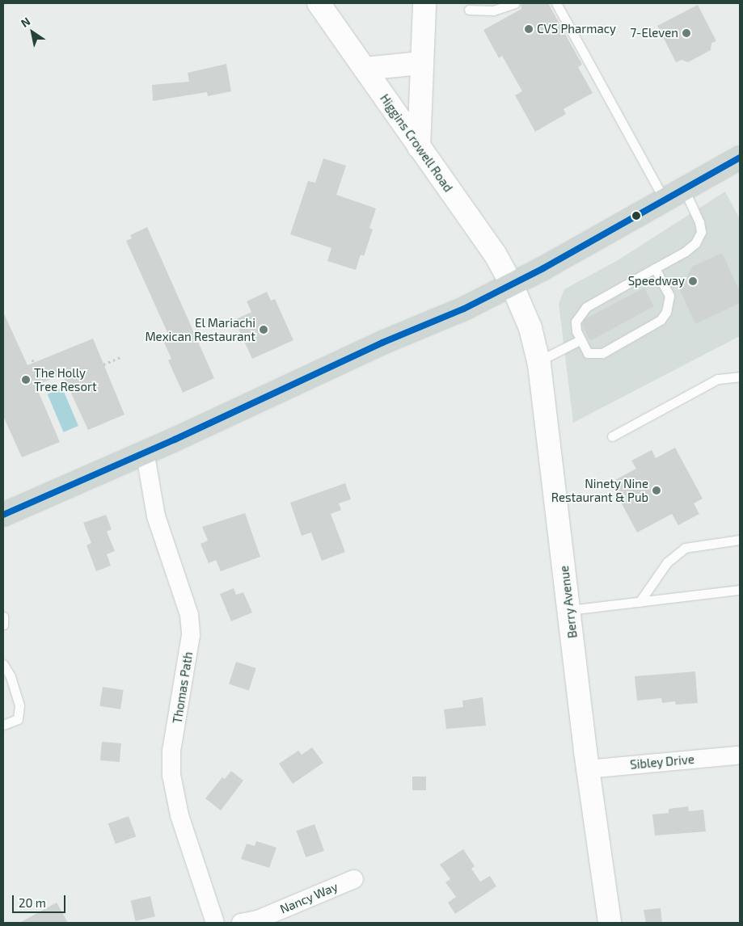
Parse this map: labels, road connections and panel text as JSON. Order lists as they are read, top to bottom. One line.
{"streets":{"street":["Higgins Crowell Road","Berry Avenue","Thomas Path","Sibley Drive","Nancy Way"]},"crossings":[["Higgins Crowell Road","Berry Avenue"],["Berry Avenue","Sibley Drive"]],"places":["CVS Pharmacy","7-Eleven","Speedway","El Mariachi Mexican Restaurant","The Holly Tree Resort","Ninety Nine Restaurant & Pub"],"scale_bar":"20 m","north":"top left"}
